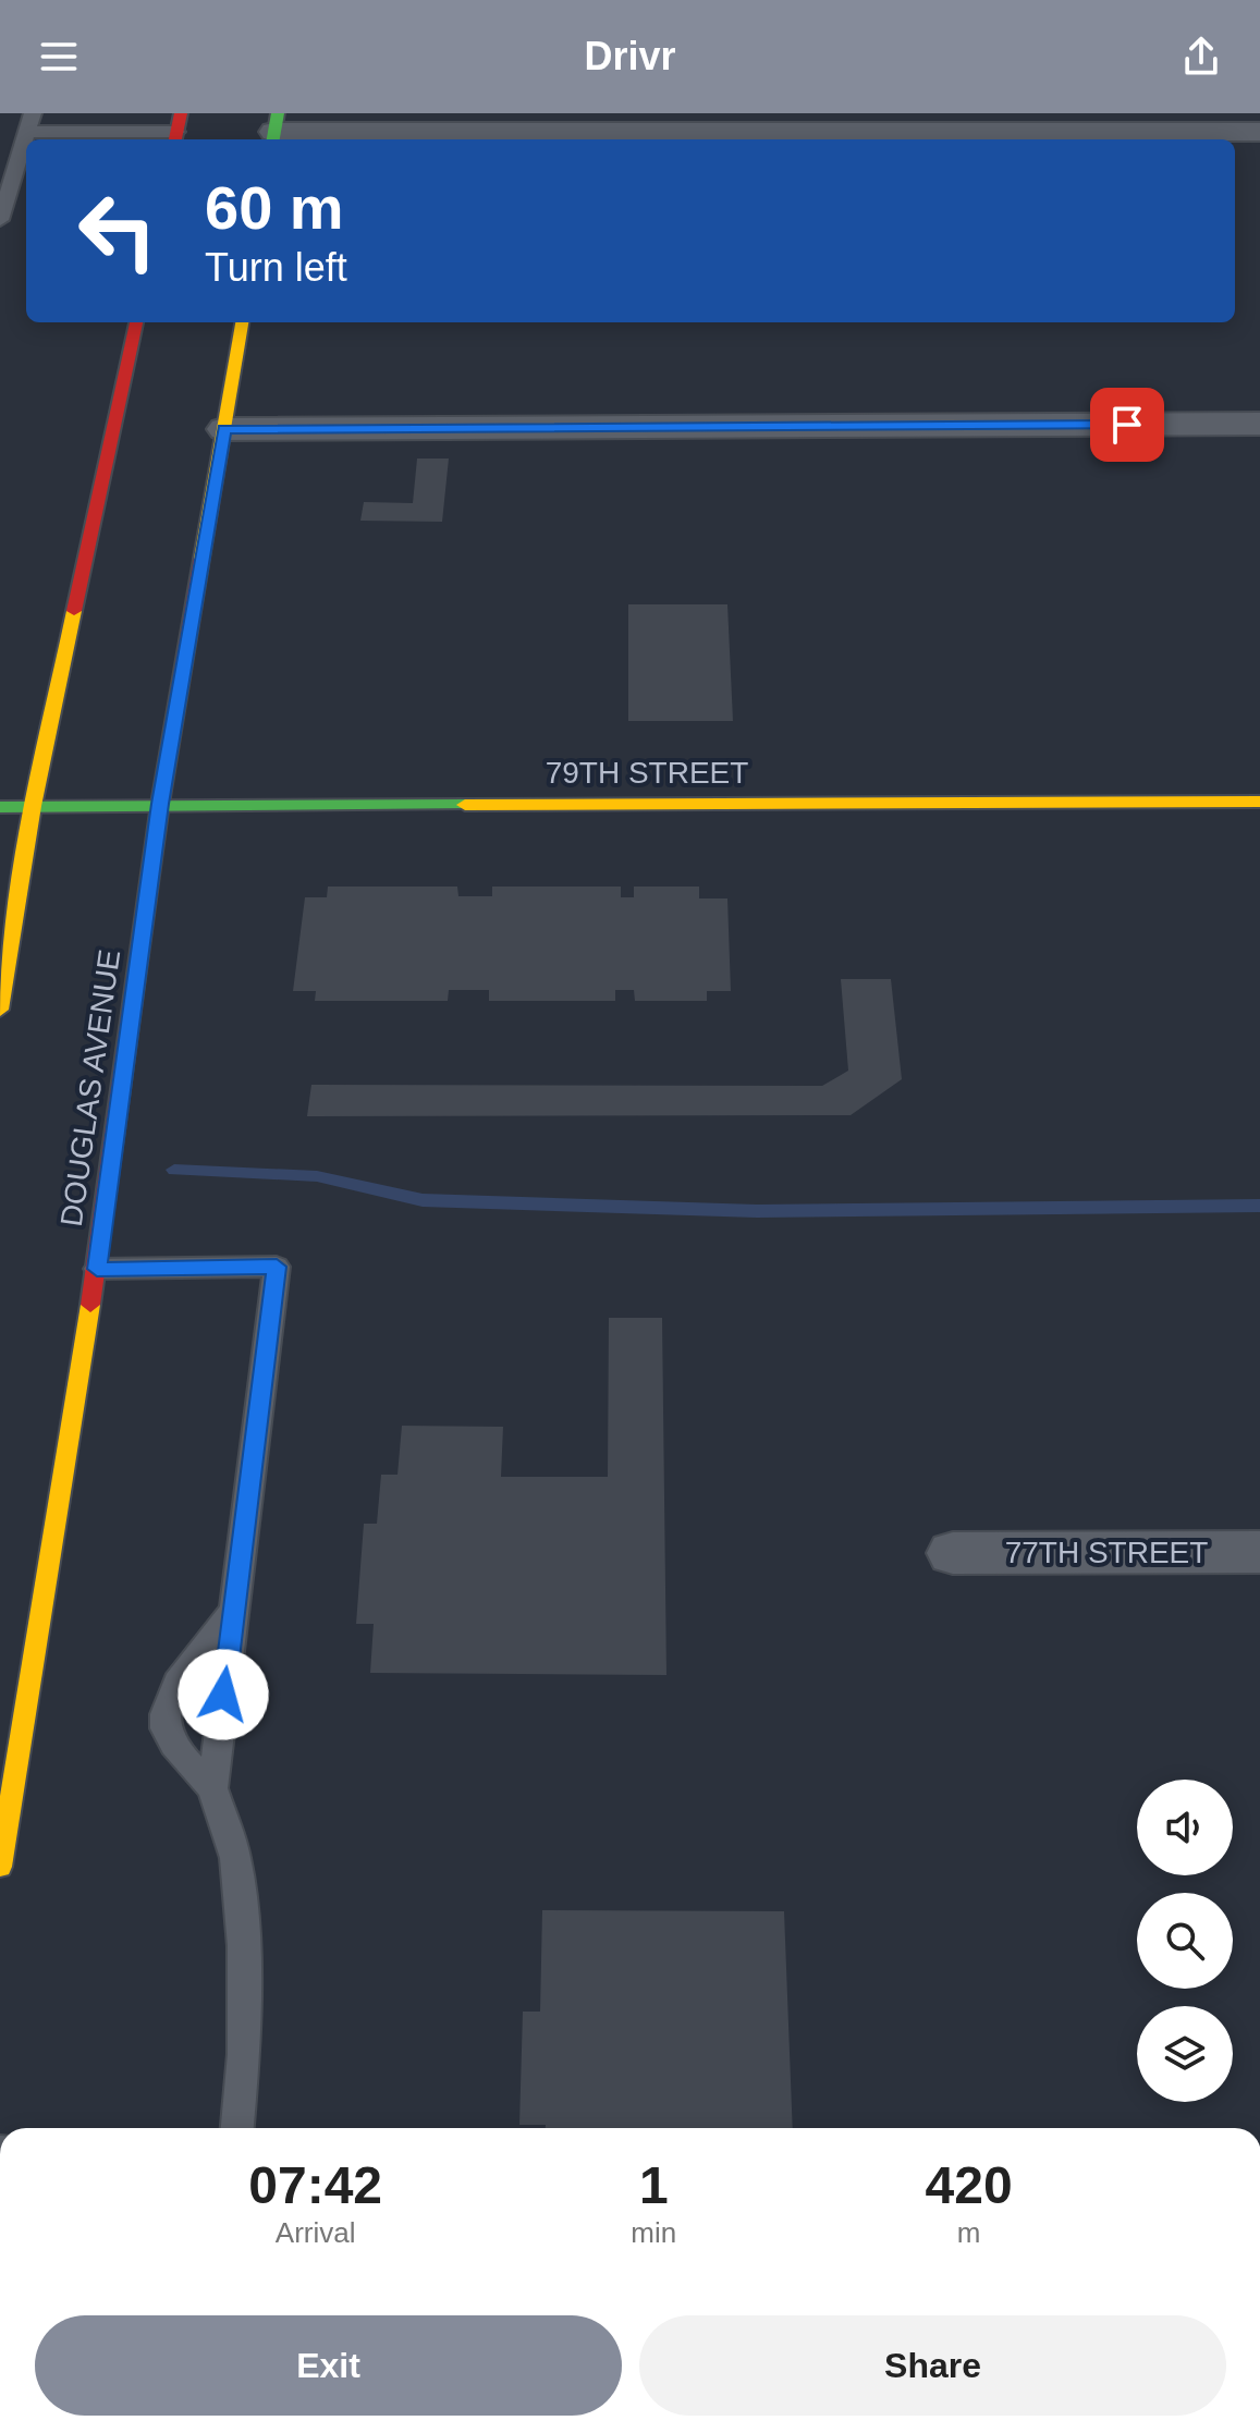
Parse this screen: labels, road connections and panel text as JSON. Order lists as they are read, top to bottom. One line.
{"streets":{"main road":["79TH STREET","DOUGLAS AVENUE"],"street":["77TH STREET"]},"crossings":[["79TH STREET","DOUGLAS AVENUE"]],"page":{"header":"Drivr","turn":["60 m","Turn left"],"eta":["07:42","Arrival","1","min","420","m"],"buttons":["Exit","Share"]}}
